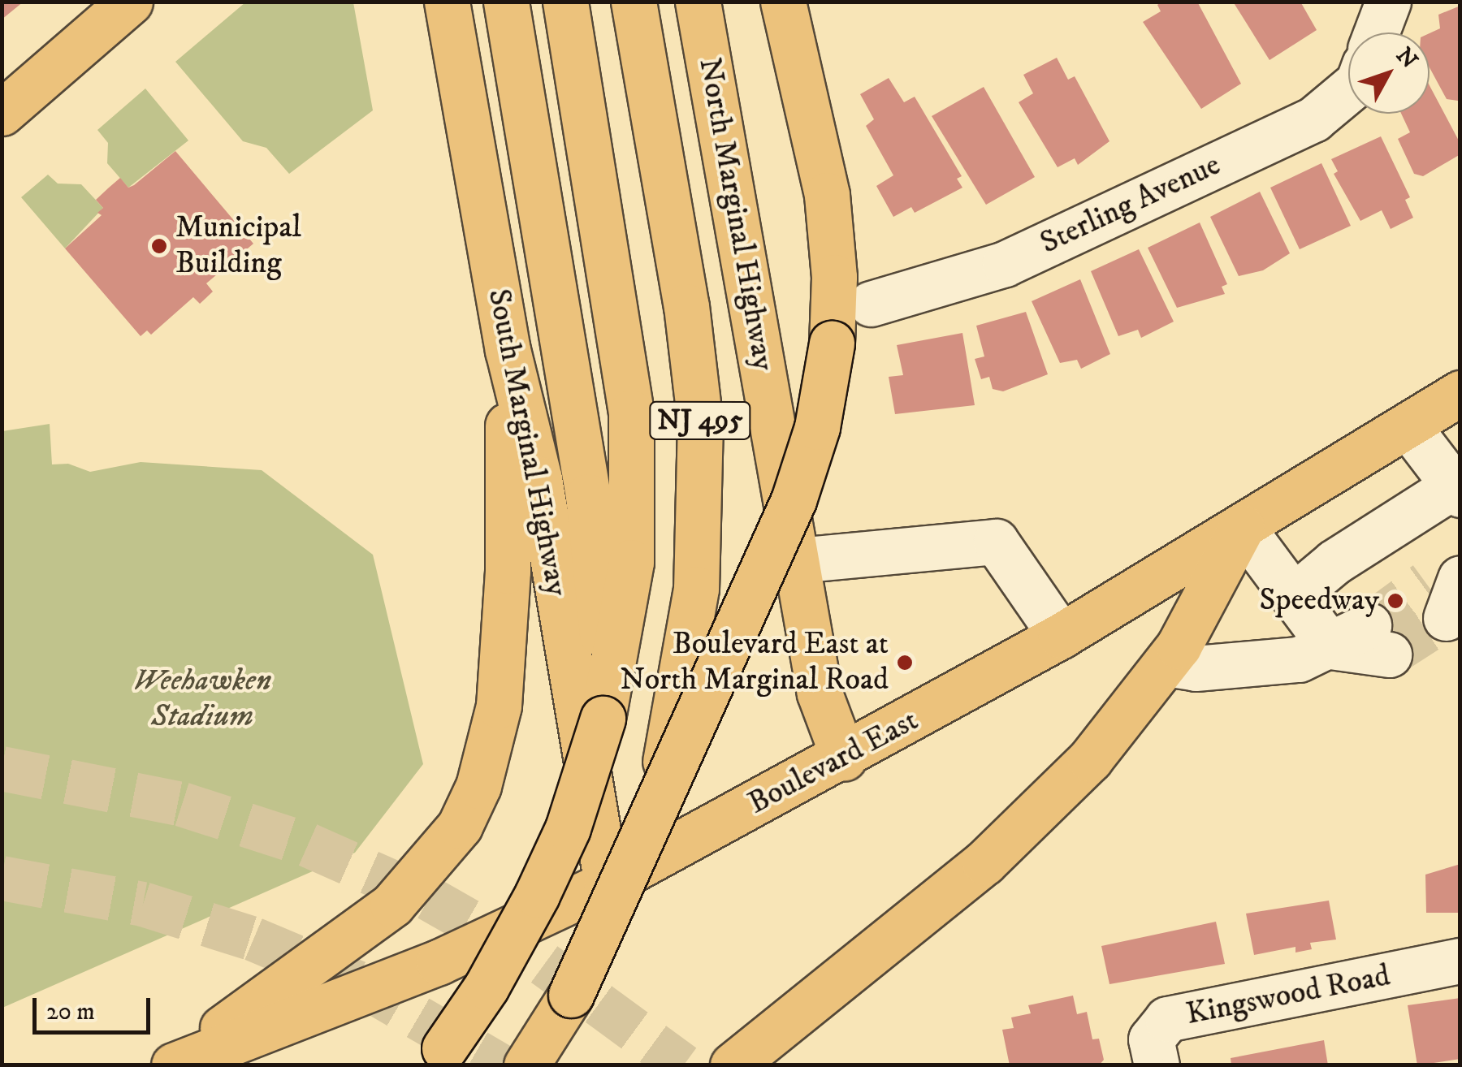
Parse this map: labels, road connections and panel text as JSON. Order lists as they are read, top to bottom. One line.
{"streets":{"main road":["North Marginal Highway","NJ 495","South Marginal Highway","Boulevard East"],"street":["Sterling Avenue","Kingswood Road"]},"crossings":[["North Marginal Highway","Boulevard East"],["South Marginal Highway","Boulevard East"]],"parks":["Weehawken Stadium"],"places":["Municipal Building","Speedway","Boulevard East at North Marginal Road"],"scale_bar":"20 m","north":"top right"}
